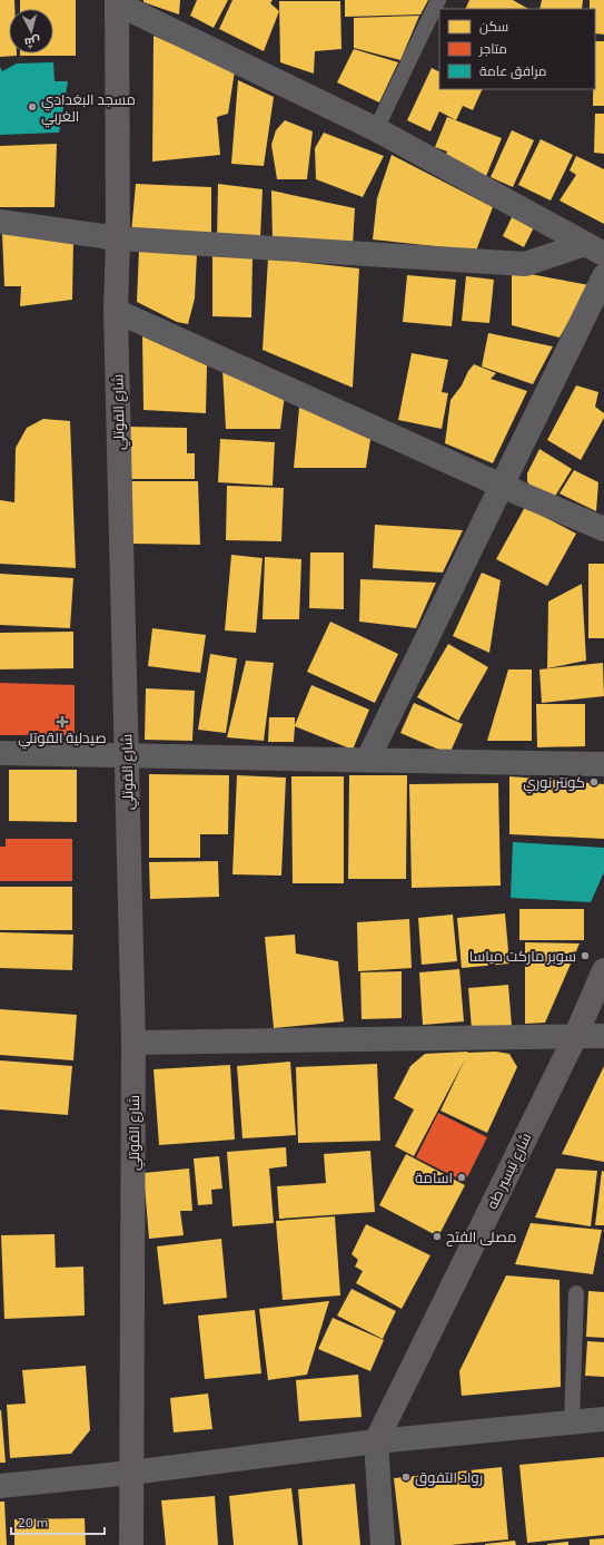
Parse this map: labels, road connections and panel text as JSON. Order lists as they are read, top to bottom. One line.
{"streets":{"street":["شارع القوتلي","شارع تيسير طه"]},"places":{"other":["مسجد البغدادي الغربي","كونتر نوري","سوبر ماركت مياسا","اسامة","مصلى الفتح","رواد التفوق"],"health":["صيدلية القوتلي"]},"legend":["سكن","متاجر","مرافق عامة"],"scale_bar":"20 m","north":"bottom"}
